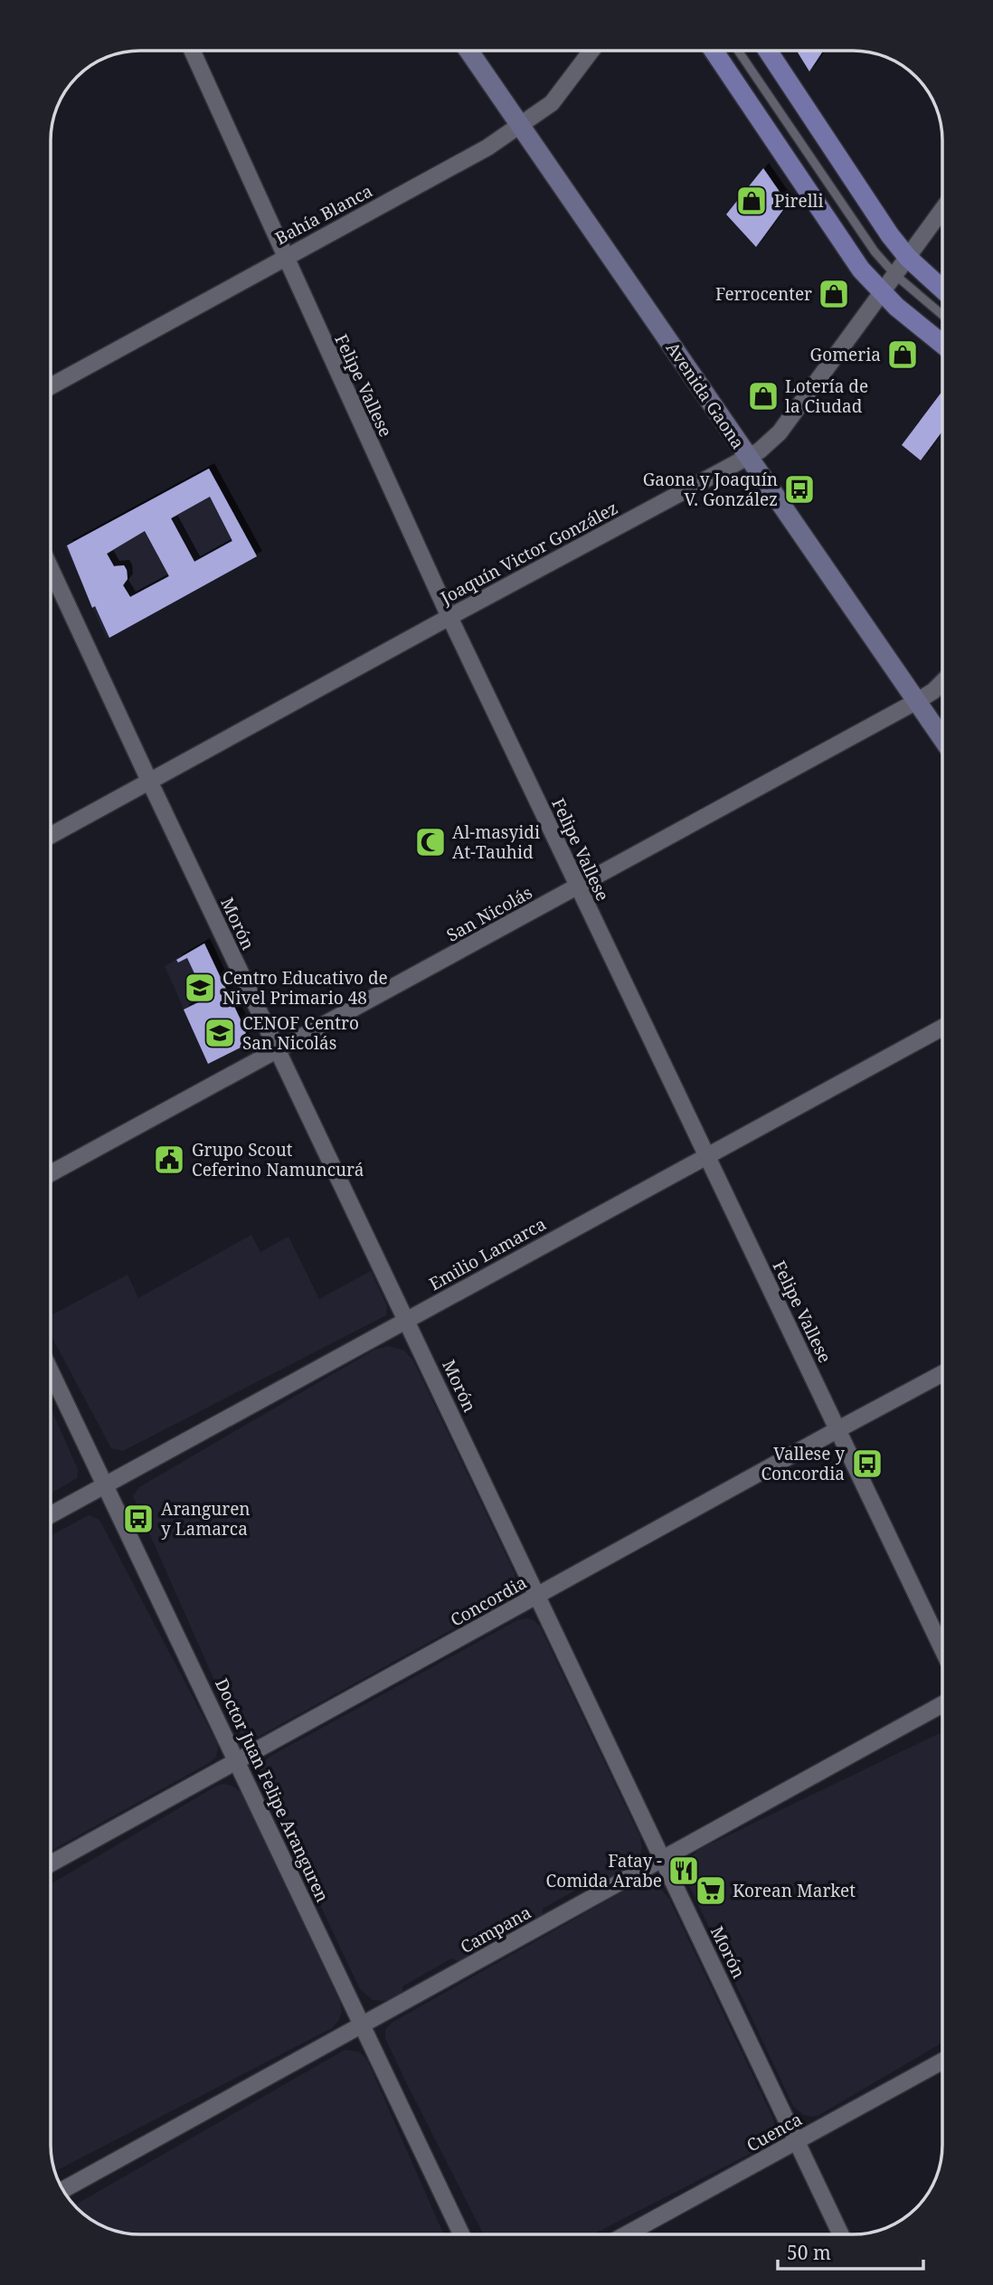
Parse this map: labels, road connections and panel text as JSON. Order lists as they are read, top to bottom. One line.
{"streets":{"main road":["Avenida Gaona"],"street":["Bahía Blanca","Felipe Vallese","Joaquín Victor González","San Nicolás","Morón","Emilio Lamarca","Concordia","Doctor Juan Felipe Aranguren","Campana","Cuenca"]},"crossings":[["Bahía Blanca","Felipe Vallese"],["Bahía Blanca","Avenida Gaona"],["Felipe Vallese","Joaquín Victor González"],["Felipe Vallese","San Nicolás"],["Felipe Vallese","Emilio Lamarca"],["Felipe Vallese","Concordia"],["Avenida Gaona","Joaquín Victor González"],["Avenida Gaona","San Nicolás"],["Joaquín Victor González","Morón"],["San Nicolás","Morón"],["Morón","Emilio Lamarca"],["Morón","Concordia"],["Morón","Campana"],["Morón","Cuenca"],["Emilio Lamarca","Doctor Juan Felipe Aranguren"],["Concordia","Doctor Juan Felipe Aranguren"],["Doctor Juan Felipe Aranguren","Campana"]],"places":{"shop":["Pirelli","Ferrocenter","Gomeria","Lotería de la Ciudad"],"bus stop":["Gaona y Joaquín V. González","Vallese y Concordia","Aranguren y Lamarca"],"mosque":["Al-masyidi At-Tauhid"],"school or university":["Centro Educativo de Nivel Primario 48","CENOF Centro San Nicolás"],"public building":["Grupo Scout Ceferino Namuncurá"],"restaurant":["Fatay - Comida Arabe"],"supermarket":["Korean Market"]},"scale_bar":"50 m"}
